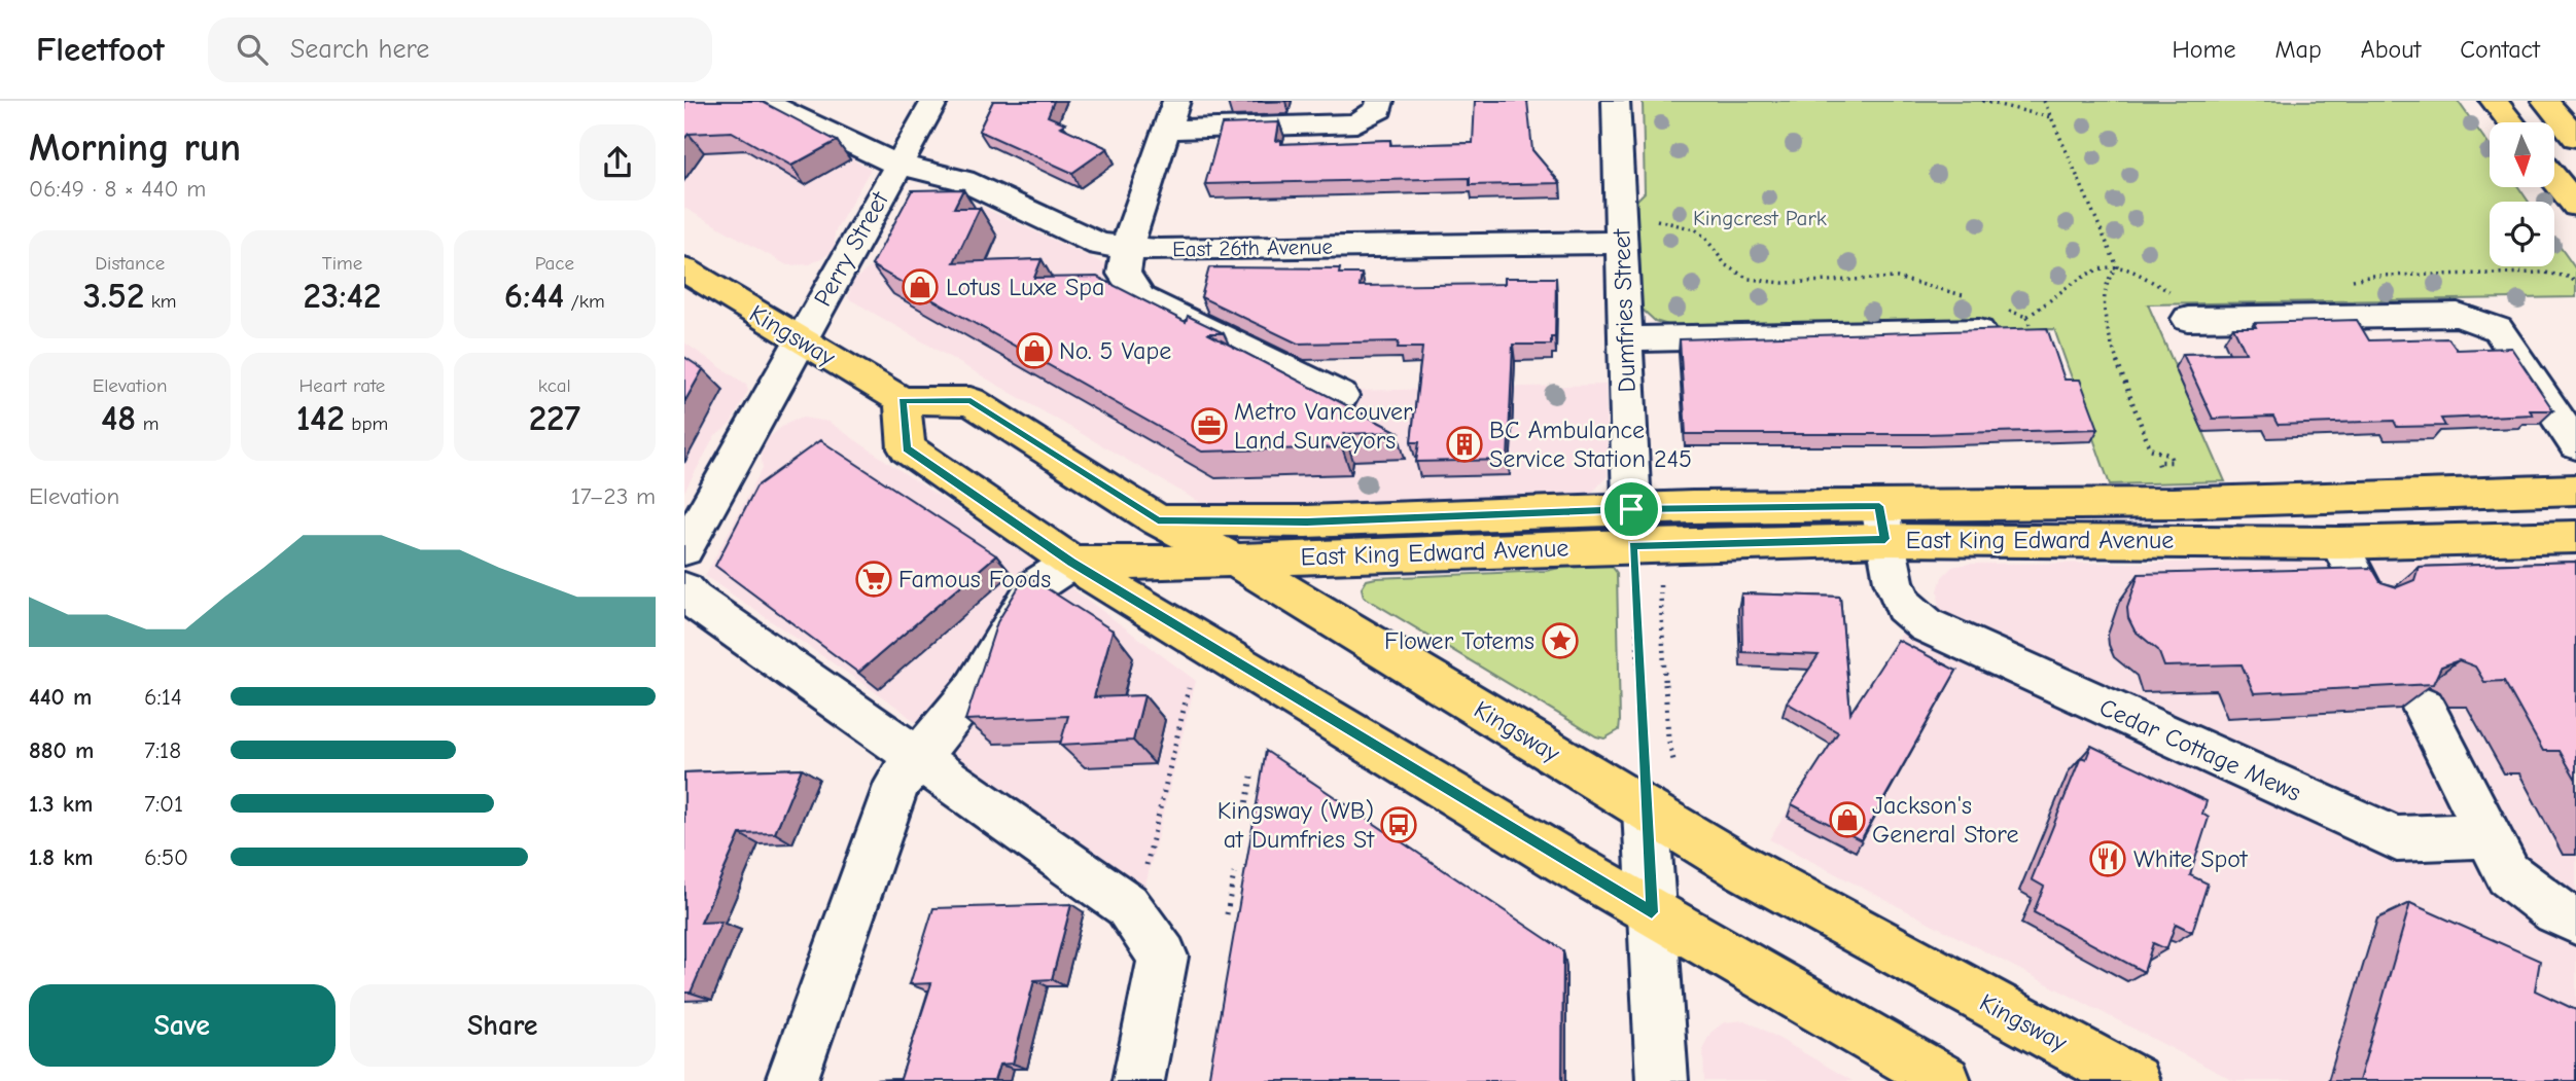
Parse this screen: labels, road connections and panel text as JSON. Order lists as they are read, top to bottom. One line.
{"streets":{"main road":["Kingsway","East King Edward Avenue"],"street":["East 26th Avenue","Perry Street","Dumfries Street","Cedar Cottage Mews"]},"crossings":[["East 26th Avenue","Perry Street"],["East 26th Avenue","Dumfries Street"],["Perry Street","Kingsway"],["Dumfries Street","East King Edward Avenue"],["Kingsway","East King Edward Avenue"],["East King Edward Avenue","Cedar Cottage Mews"]],"parks":["Kingcrest Park"],"places":{"shop":["Lotus Luxe Spa","No. 5 Vape","Jackson's General Store"],"office":["Metro Vancouver Land Surveyors"],"building":["BC Ambulance Service Station 245"],"supermarket":["Famous Foods"],"place":["Flower Totems"],"bus stop":["Kingsway (WB) at Dumfries St"],"restaurant":["White Spot"]},"north":"bottom","page":{"header":"Fleetfoot","search":"Search here","nav":["Home","Map","About","Contact"],"heading":["Morning run","06:49 · 8 × 440 m"],"stats":[["Distance","3.52 km"],["Time","23:42"],["Pace","6:44 /km"],["Elevation","48 m"],["Heart rate","142 bpm"],["kcal","227"]],"chart":["Elevation","17–23 m"],"list":[{"name":"440 m","note":"6:14"},{"name":"880 m","note":"7:18"},{"name":"1.3 km","note":"7:01"},{"name":"1.8 km","note":"6:50"}],"buttons":["Save","Share"]}}
